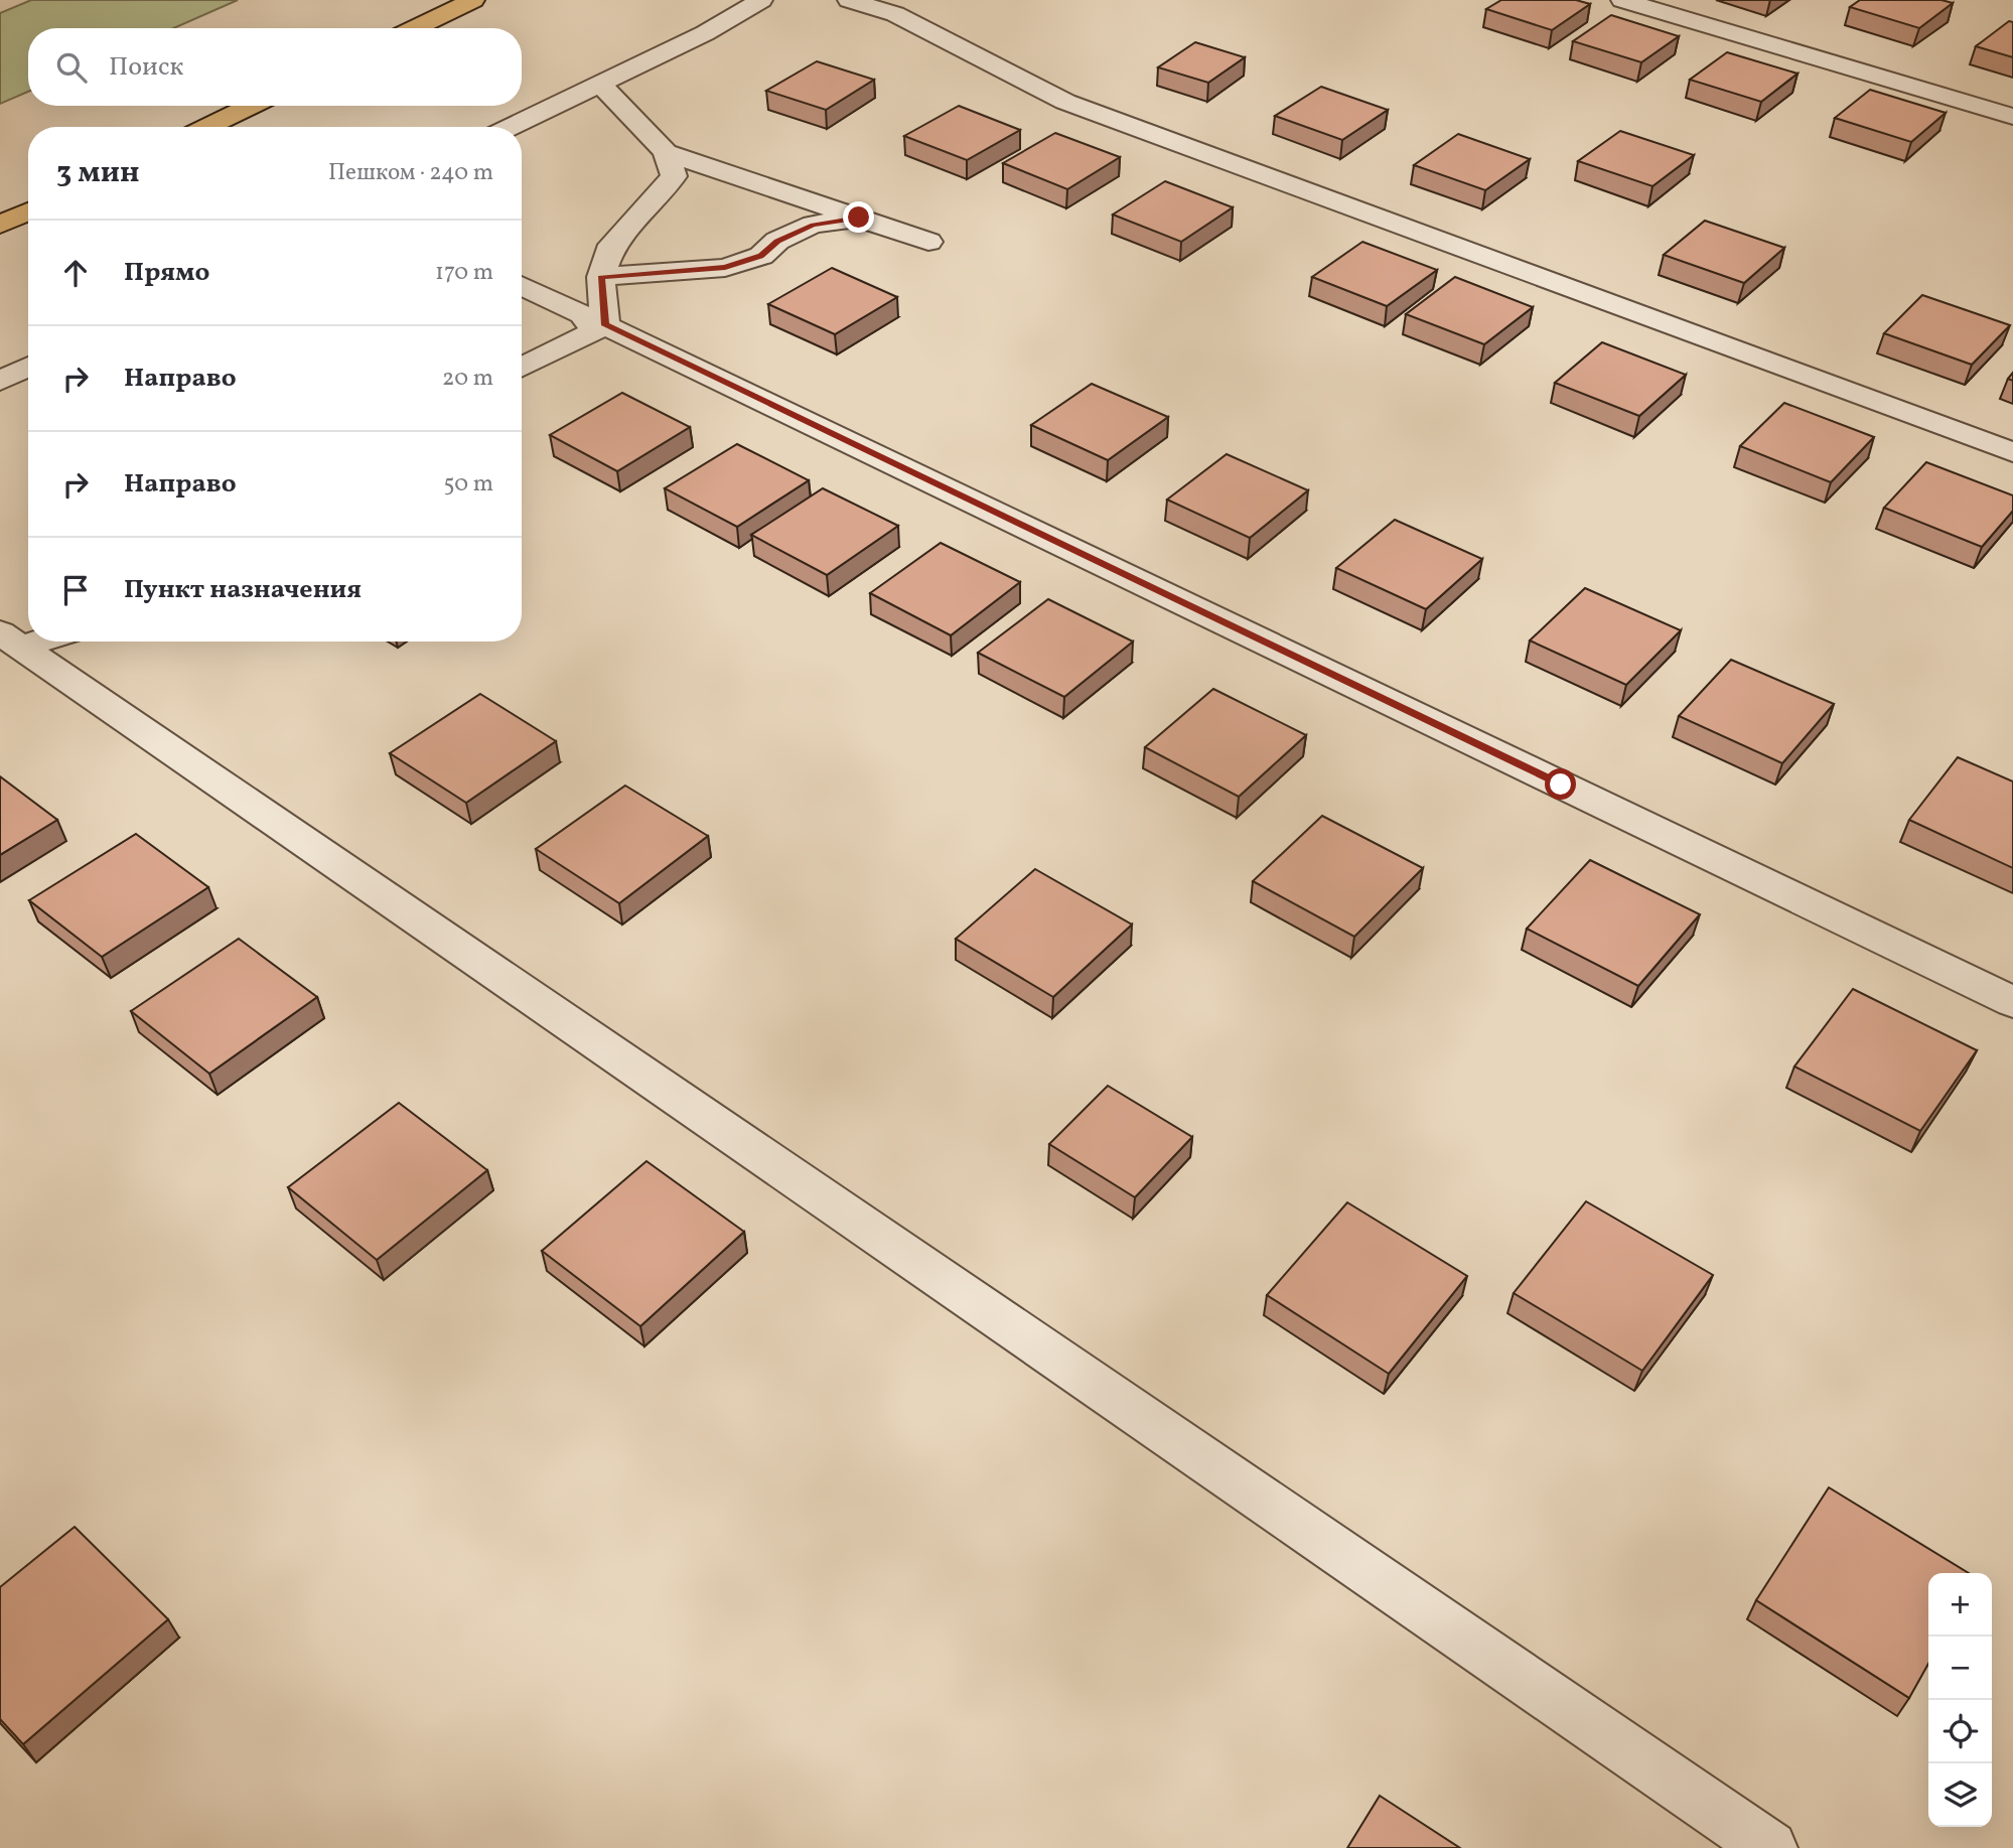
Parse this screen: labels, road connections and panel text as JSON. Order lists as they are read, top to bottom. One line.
{"page":{"search":"Поиск","heading":["3 мин","Пешком · 240 m"],"list":[["Прямо","170 m"],["Направо","20 m"],["Направо","50 m"],"Пункт назначения"],"map_buttons":["+","−"]}}
